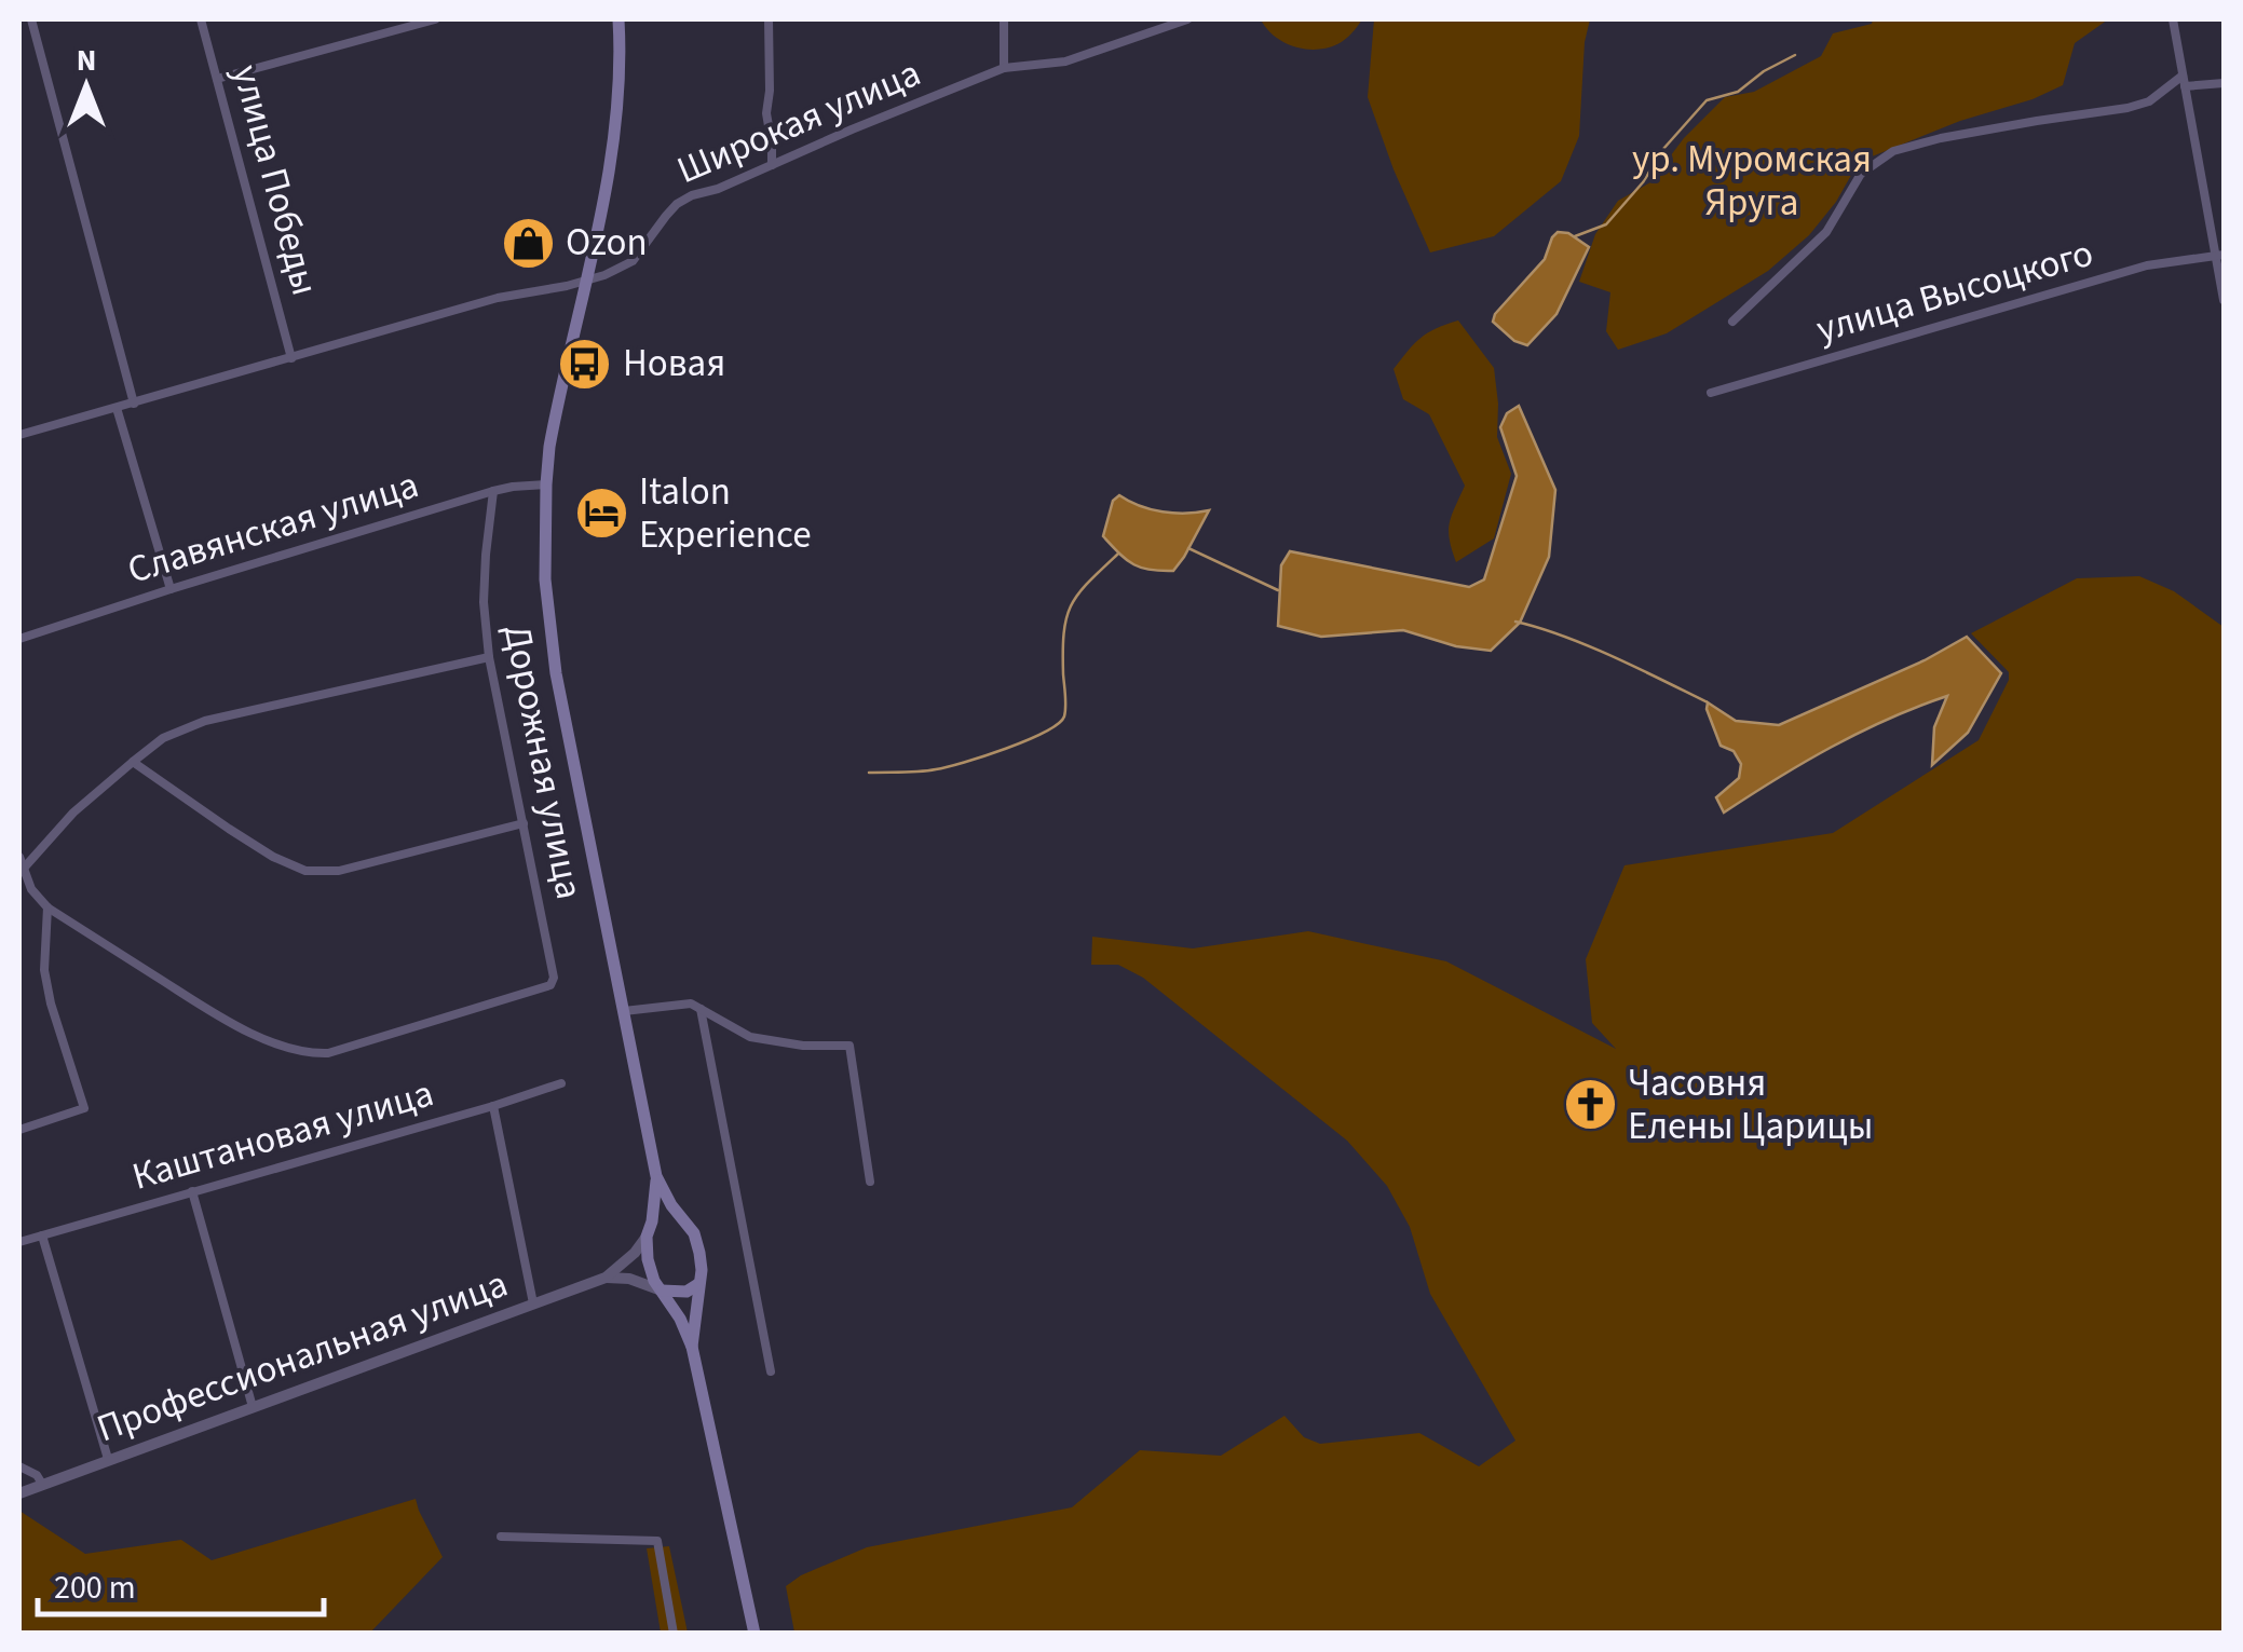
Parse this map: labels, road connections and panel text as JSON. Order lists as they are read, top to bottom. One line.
{"streets":{"street":["Широкая улица","улица Победы","улица Высоцкого","Славянская улица","Дорожная улица","Каштановая улица","Профессиональная улица"]},"crossings":[["Широкая улица","улица Победы"],["Славянская улица","Дорожная улица"]],"parks":["ур. Муромская Яруга"],"places":{"shop":["Ozon"],"bus stop":["Новая"],"hotel":["Italon Experience"],"church":["Часовня Елены Царицы"]},"scale_bar":"200 m","north":"top"}
